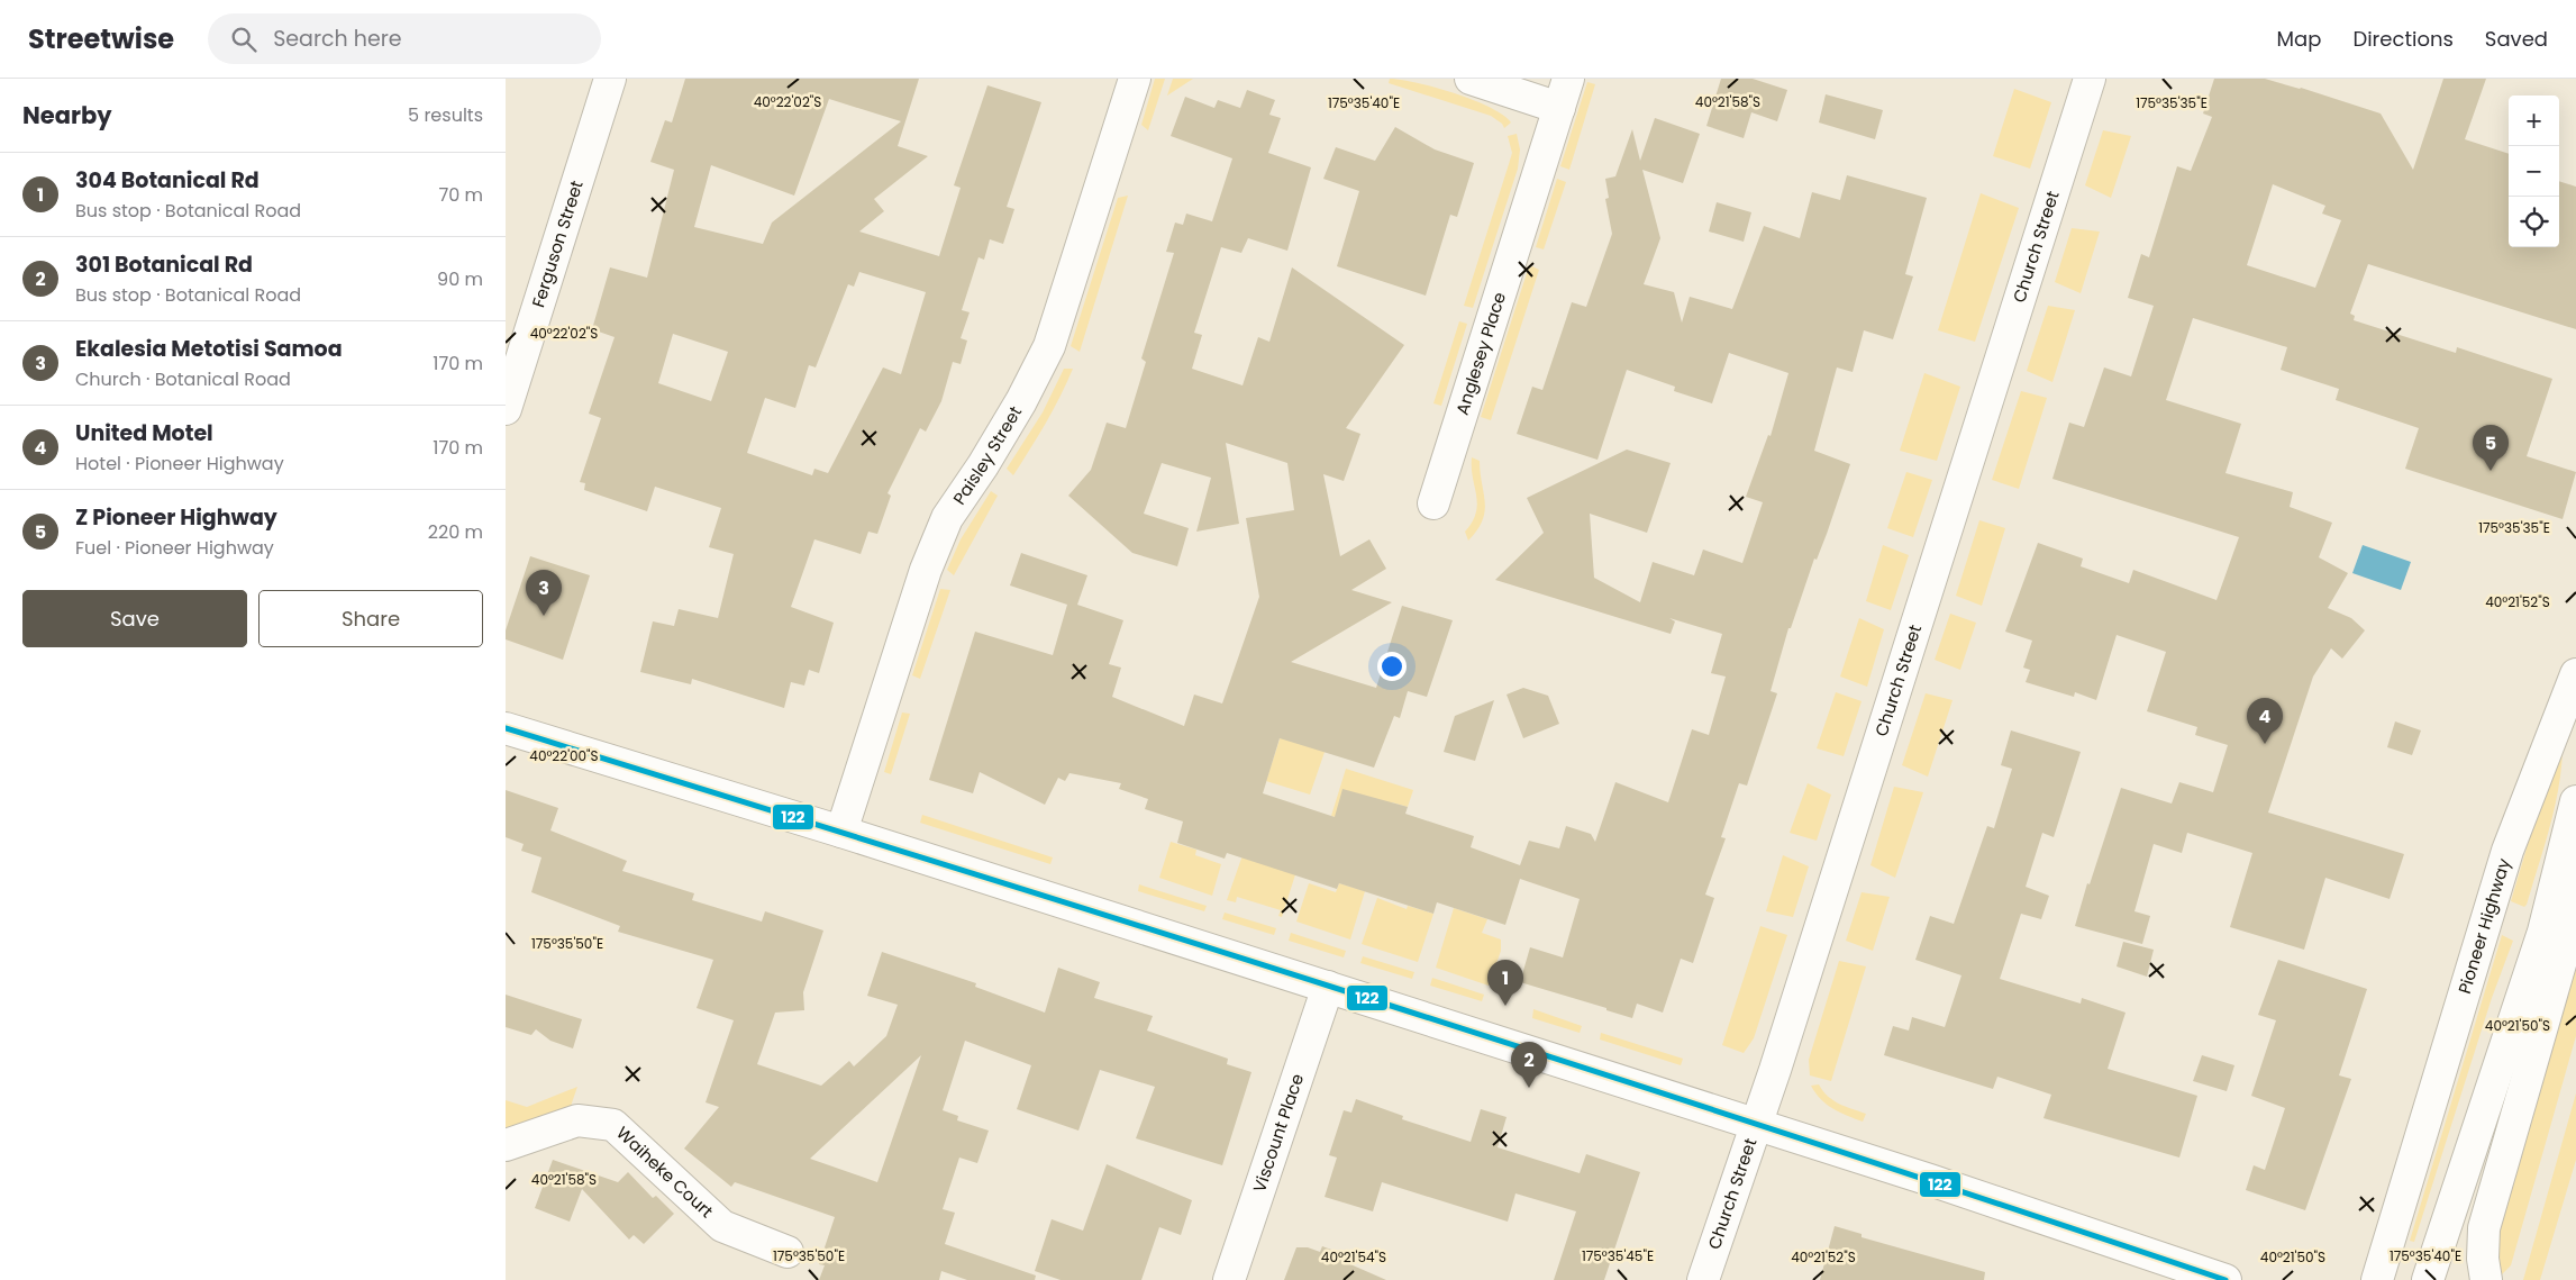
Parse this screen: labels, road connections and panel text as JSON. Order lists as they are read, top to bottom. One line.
{"streets":{"street":["Ferguson Street","Church Street","Anglesey Place","Paisley Street","Pioneer Highway","Viscount Place","Waiheke Court"]},"lines":["transit line 122"],"page":{"header":"Streetwise","search":"Search here","nav":["Map","Directions","Saved"],"heading":["Nearby","5 results"],"map_buttons":["+","−"],"list":[{"mark":"1","name":"304 Botanical Rd","note":"Bus stop · Botanical Road","value":"70 m"},{"mark":"2","name":"301 Botanical Rd","note":"Bus stop · Botanical Road","value":"90 m"},{"mark":"3","name":"Ekalesia Metotisi Samoa","note":"Church · Botanical Road","value":"170 m"},{"mark":"4","name":"United Motel","note":"Hotel · Pioneer Highway","value":"170 m"},{"mark":"5","name":"Z Pioneer Highway","note":"Fuel · Pioneer Highway","value":"220 m"}],"pins":["5","3","4","1","2"],"buttons":["Save","Share"]},"coordinates":["40°22'02\"S","40°21'58\"S","175°35'40\"E","175°35'35\"E","40°21'52\"S","40°22'00\"S","175°35'50\"E","40°21'50\"S","175°35'45\"E","40°21'54\"S"]}
